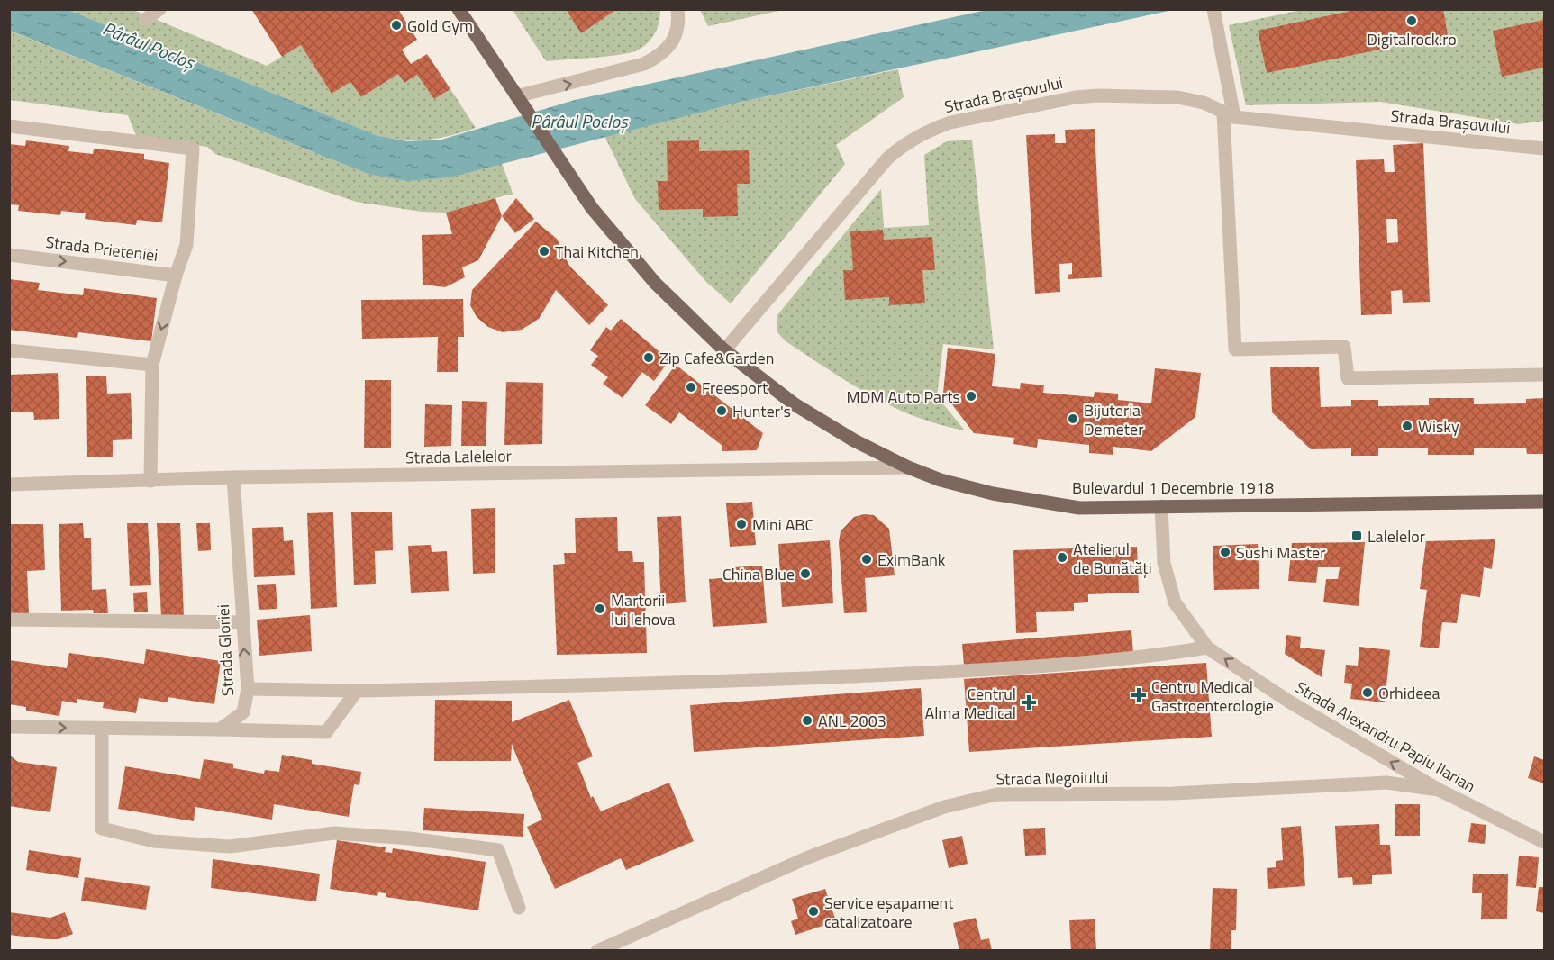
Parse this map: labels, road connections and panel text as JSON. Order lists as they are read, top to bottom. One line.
{"streets":{"main road":["Bulevardul 1 Decembrie 1918"],"street":["Strada Brașovului","Strada Prieteniei","Strada Lalelelor","Strada Gloriei","Strada Alexandru Papiu Ilarian","Strada Negoiului"]},"crossings":[["Strada Brașovului","Bulevardul 1 Decembrie 1918"],["Strada Prieteniei","Strada Lalelelor"],["Strada Lalelelor","Bulevardul 1 Decembrie 1918"],["Strada Lalelelor","Strada Gloriei"],["Bulevardul 1 Decembrie 1918","Strada Alexandru Papiu Ilarian"],["Strada Alexandru Papiu Ilarian","Strada Negoiului"]],"one_way":["Strada Alexandru Papiu Ilarian"],"water":["Pârâul Pocloș"],"places":{"other":["Digitalrock.ro","Gold Gym","Thai Kitchen","Zip Cafe&Garden","Freesport","MDM Auto Parts","Hunter's","Bijuteria Demeter","Wisky","Mini ABC","Sushi Master","Atelierul de Bunătăți","EximBank","China Blue","Martorii lui Iehova","Orhideea","ANL 2003","Service eșapament catalizatoare"],"transit":["Lalelelor"],"health":["Centru Medical Gastroenterologie","Centrul Alma Medical"]}}
